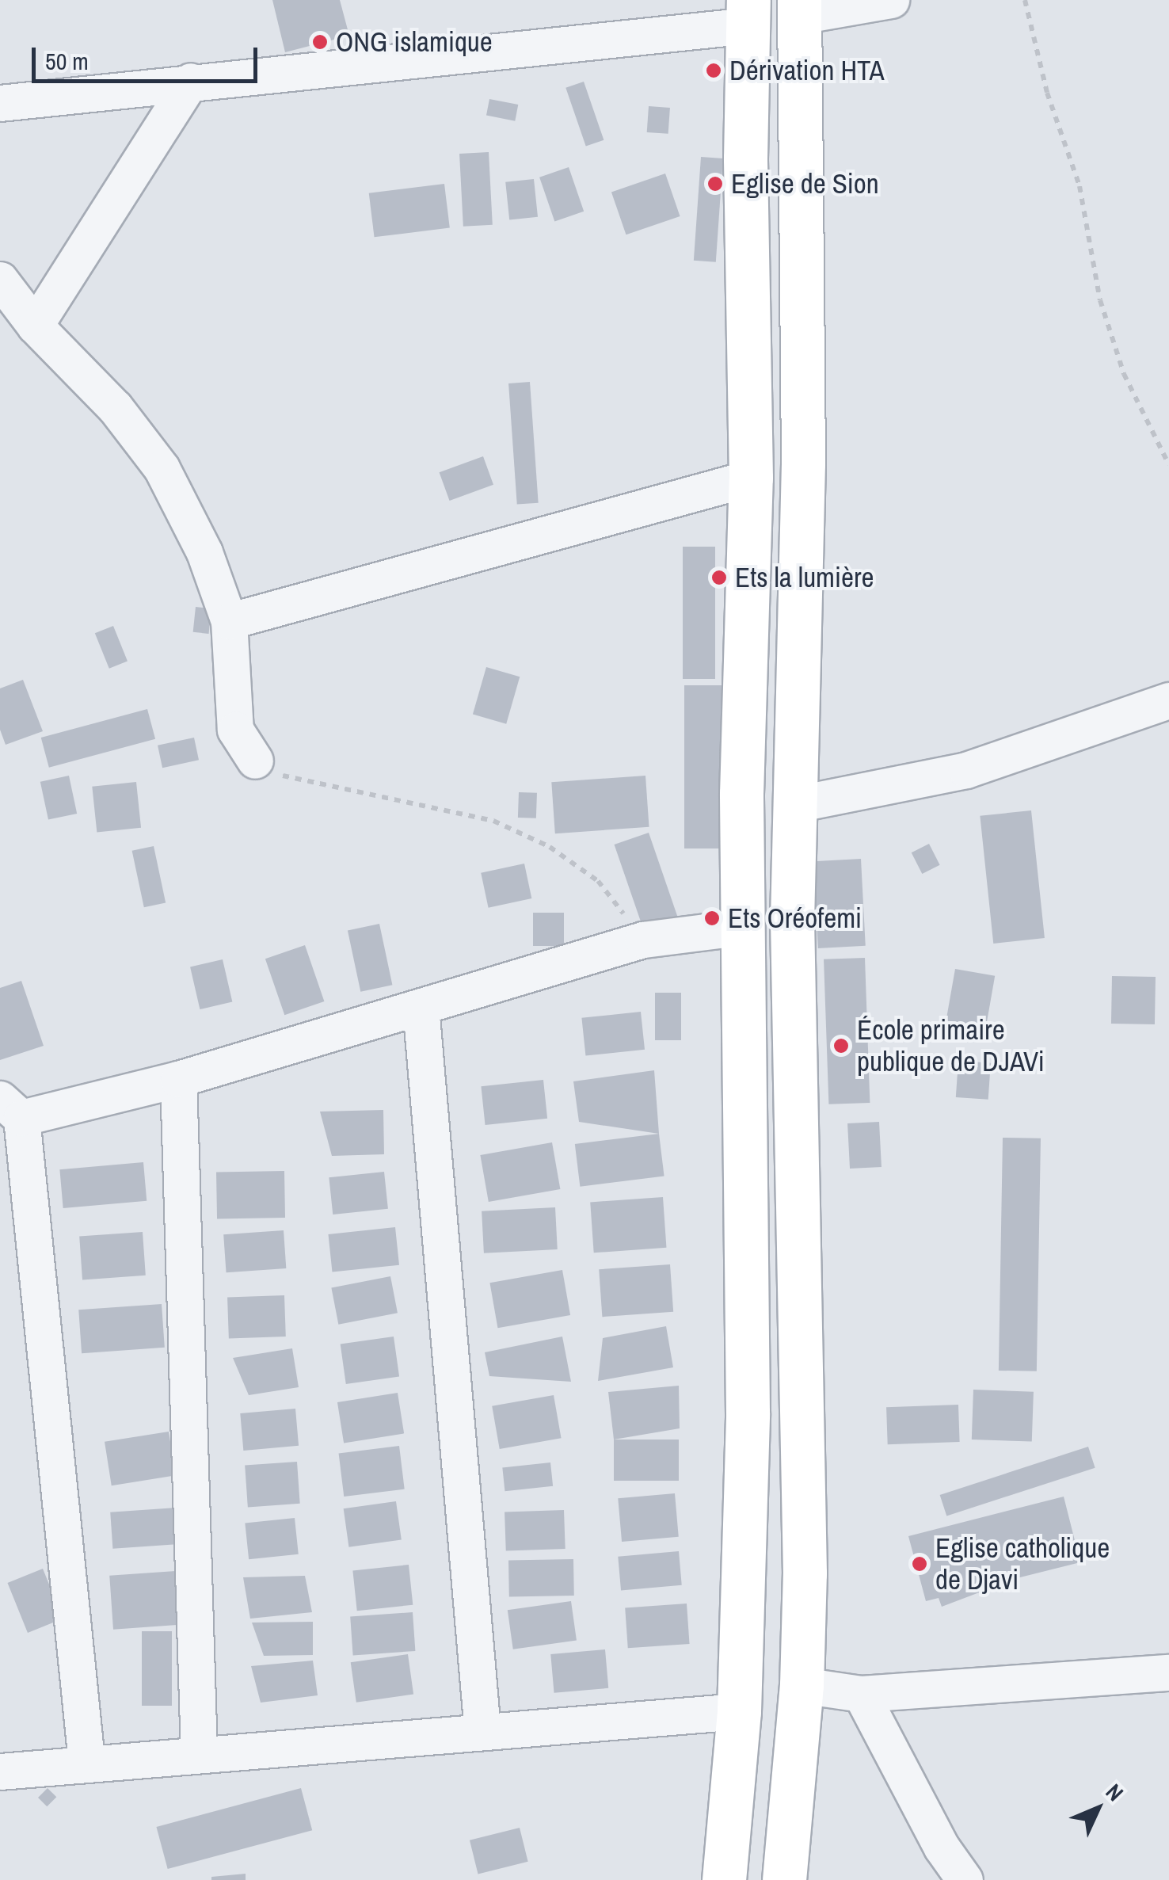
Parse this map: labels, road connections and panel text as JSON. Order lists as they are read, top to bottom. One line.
{"places":["ONG islamique","Dérivation HTA","Eglise de Sion","Ets la lumière","Ets Oréofemi","École primaire publique de DJAVi","Eglise catholique de Djavi"],"scale_bar":"50 m","north":"top right"}
